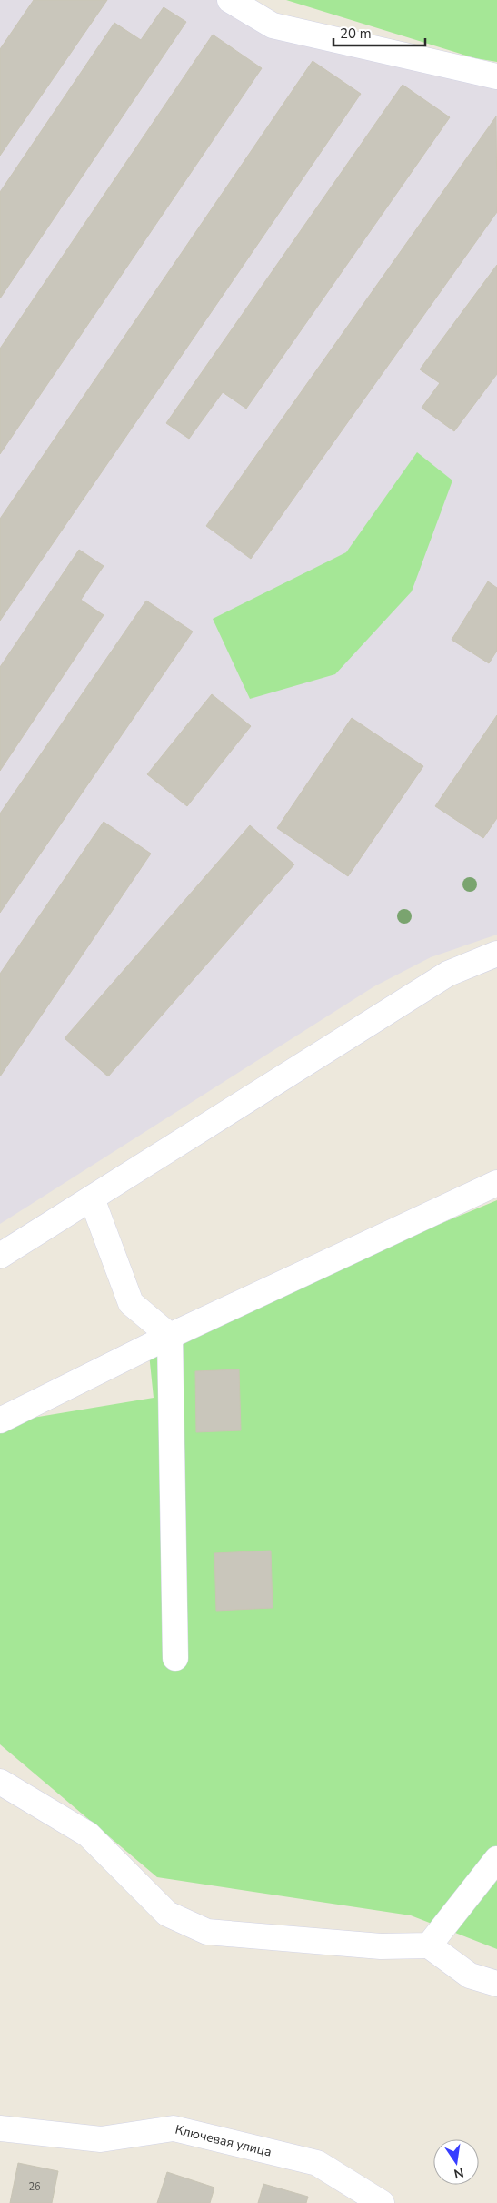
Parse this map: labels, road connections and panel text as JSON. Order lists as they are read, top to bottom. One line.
{"streets":{"street":["Ключевая улица"]},"house_numbers":["26"],"scale_bar":"20 m","north":"bottom"}
